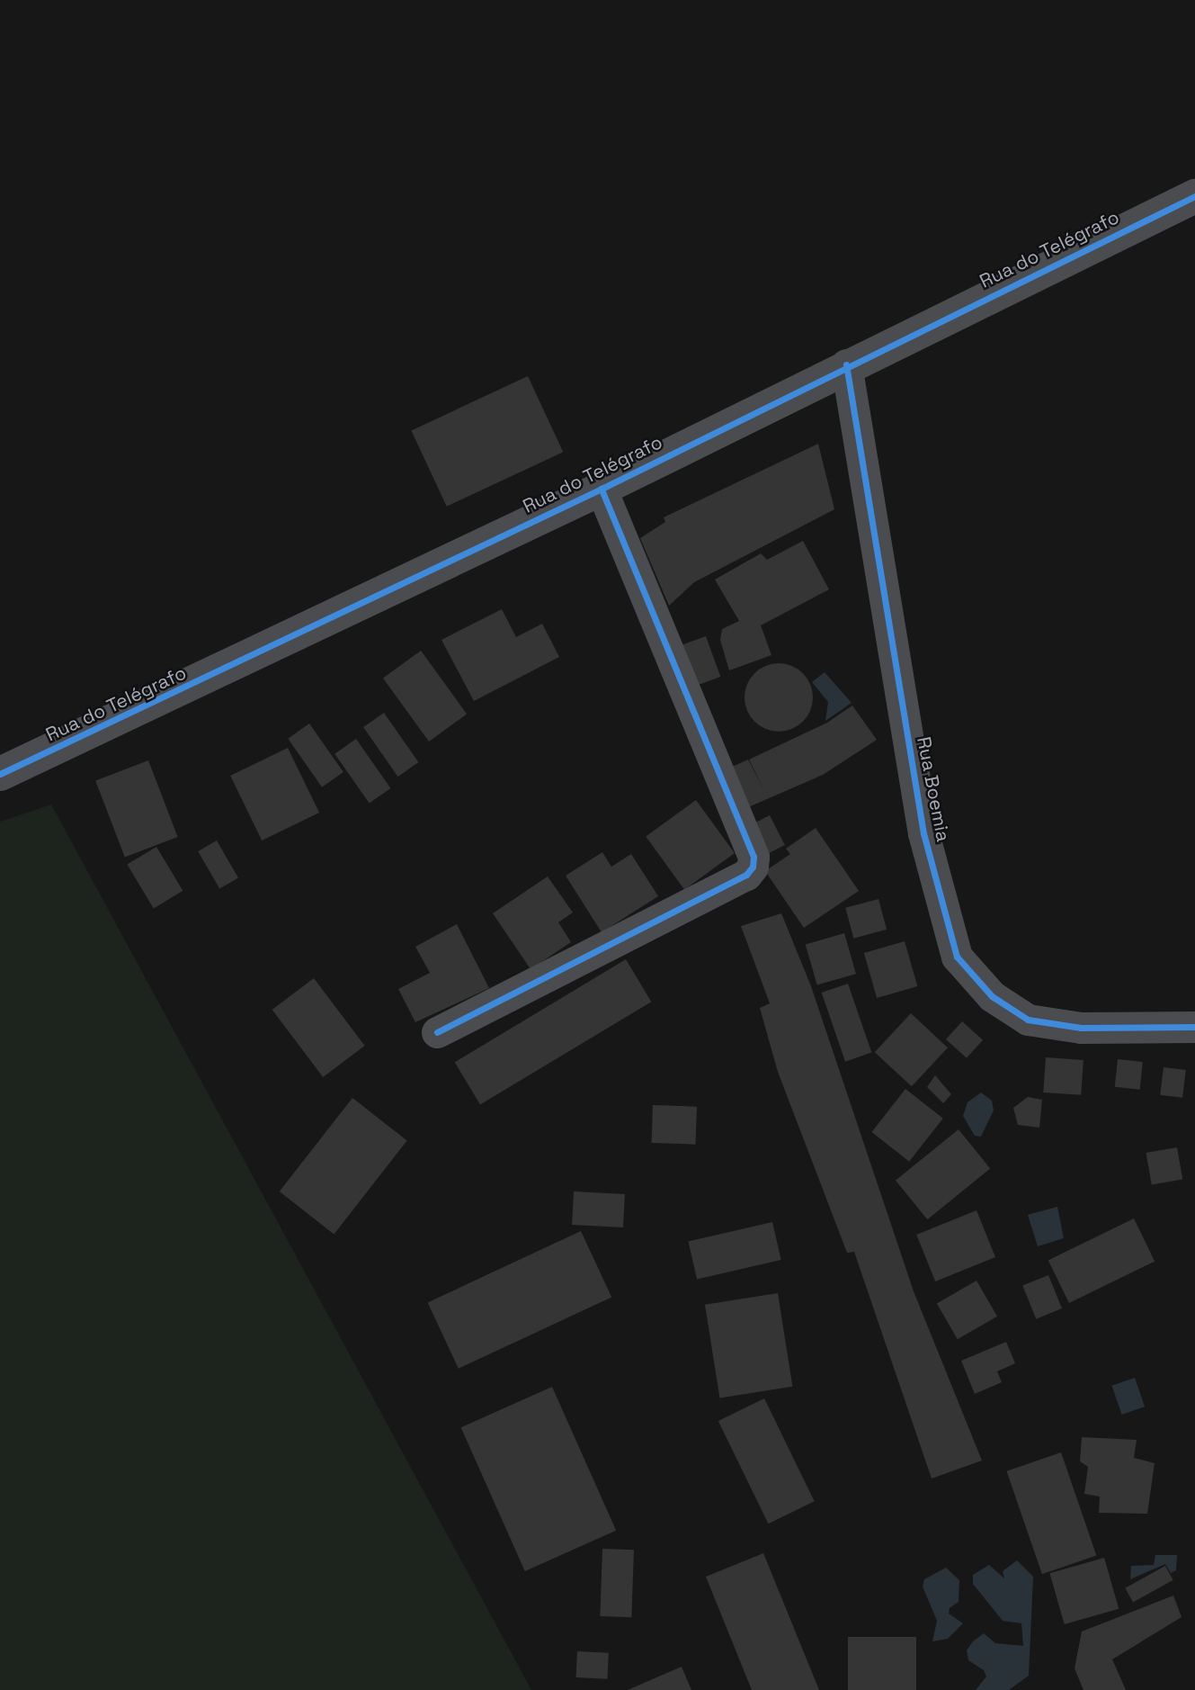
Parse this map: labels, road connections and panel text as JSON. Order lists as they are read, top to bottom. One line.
{"streets":{"street":["Rua do Telégrafo","Rua Boemia"]},"crossings":[["Rua do Telégrafo","Rua Boemia"]]}
